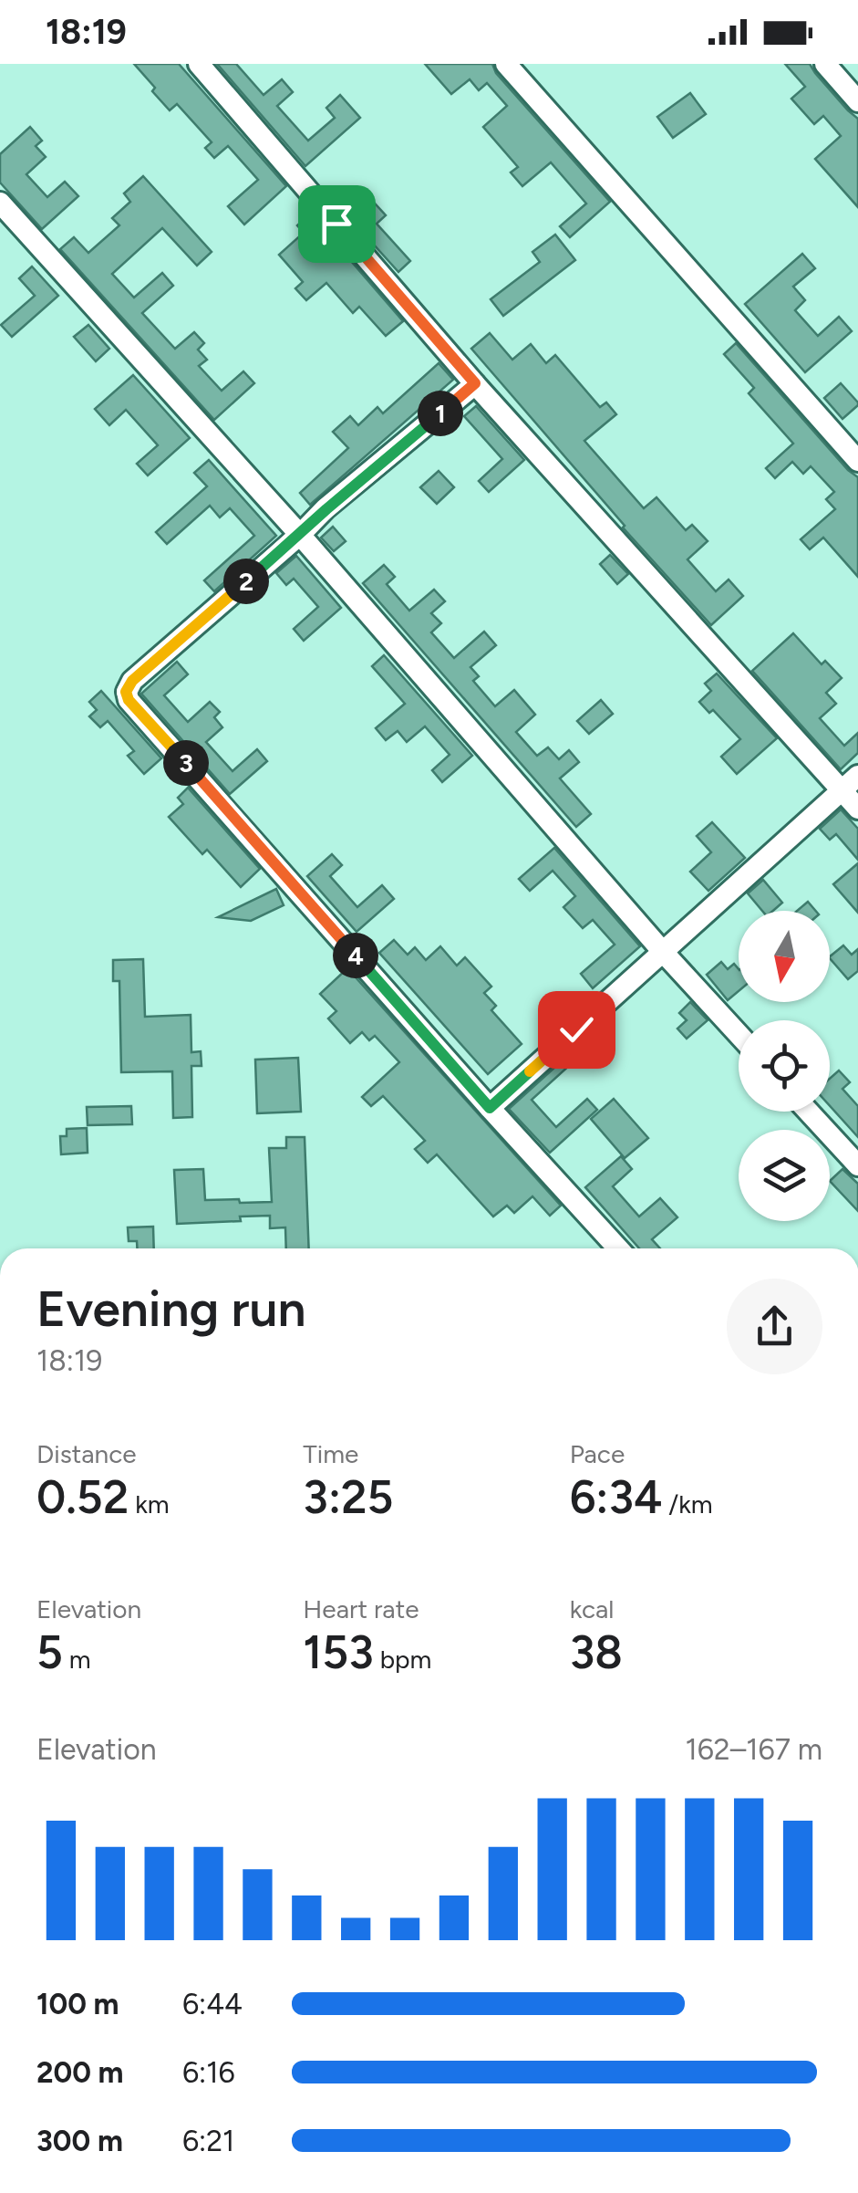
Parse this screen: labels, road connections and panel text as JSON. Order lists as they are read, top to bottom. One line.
{"north":"bottom","page":{"status":"18:19","pins":["1","2","3","4"],"heading":["Evening run","18:19"],"stats":[["Distance","0.52 km"],["Time","3:25"],["Pace","6:34 /km"],["Elevation","5 m"],["Heart rate","153 bpm"],["kcal","38"]],"chart":["Elevation","162–167 m"],"list":[{"name":"100 m","note":"6:44"},{"name":"200 m","note":"6:16"},{"name":"300 m","note":"6:21"}]}}
